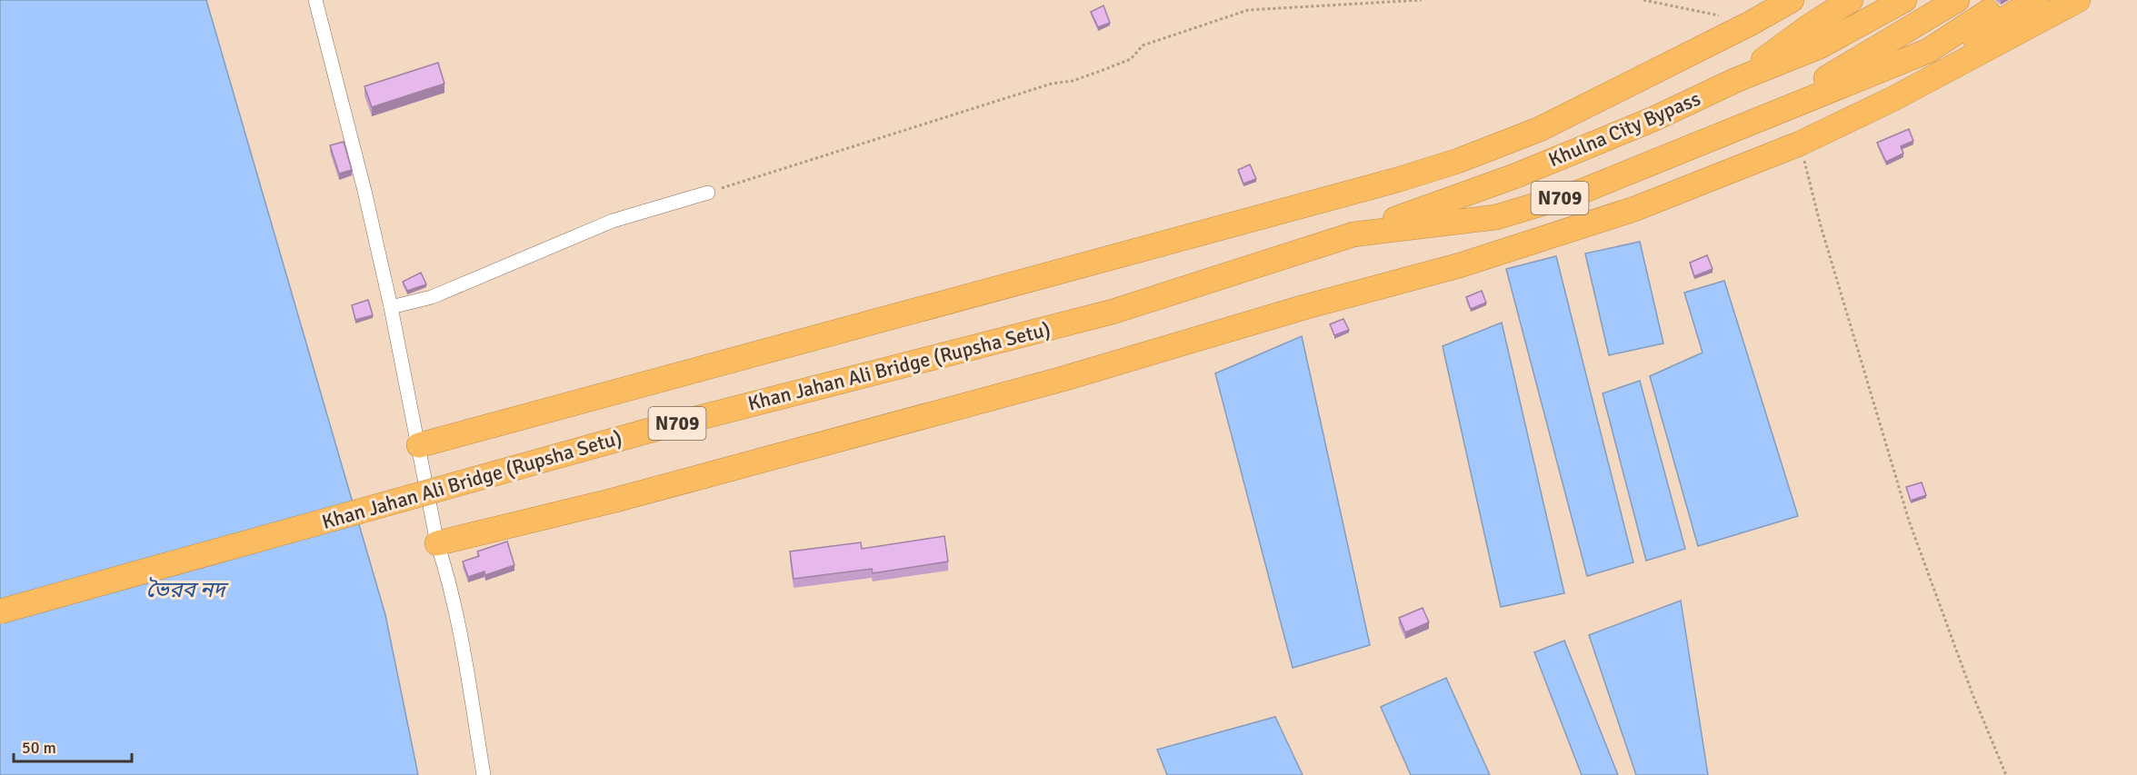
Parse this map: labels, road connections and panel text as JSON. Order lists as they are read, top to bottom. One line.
{"streets":{"highway":["Khulna City Bypass","N709","Khan Jahan Ali Bridge (Rupsha Setu)"]},"crossings":[["Khulna City Bypass","Khan Jahan Ali Bridge (Rupsha Setu)"]],"water":["ভৈরব নদ"],"scale_bar":"50 m"}
